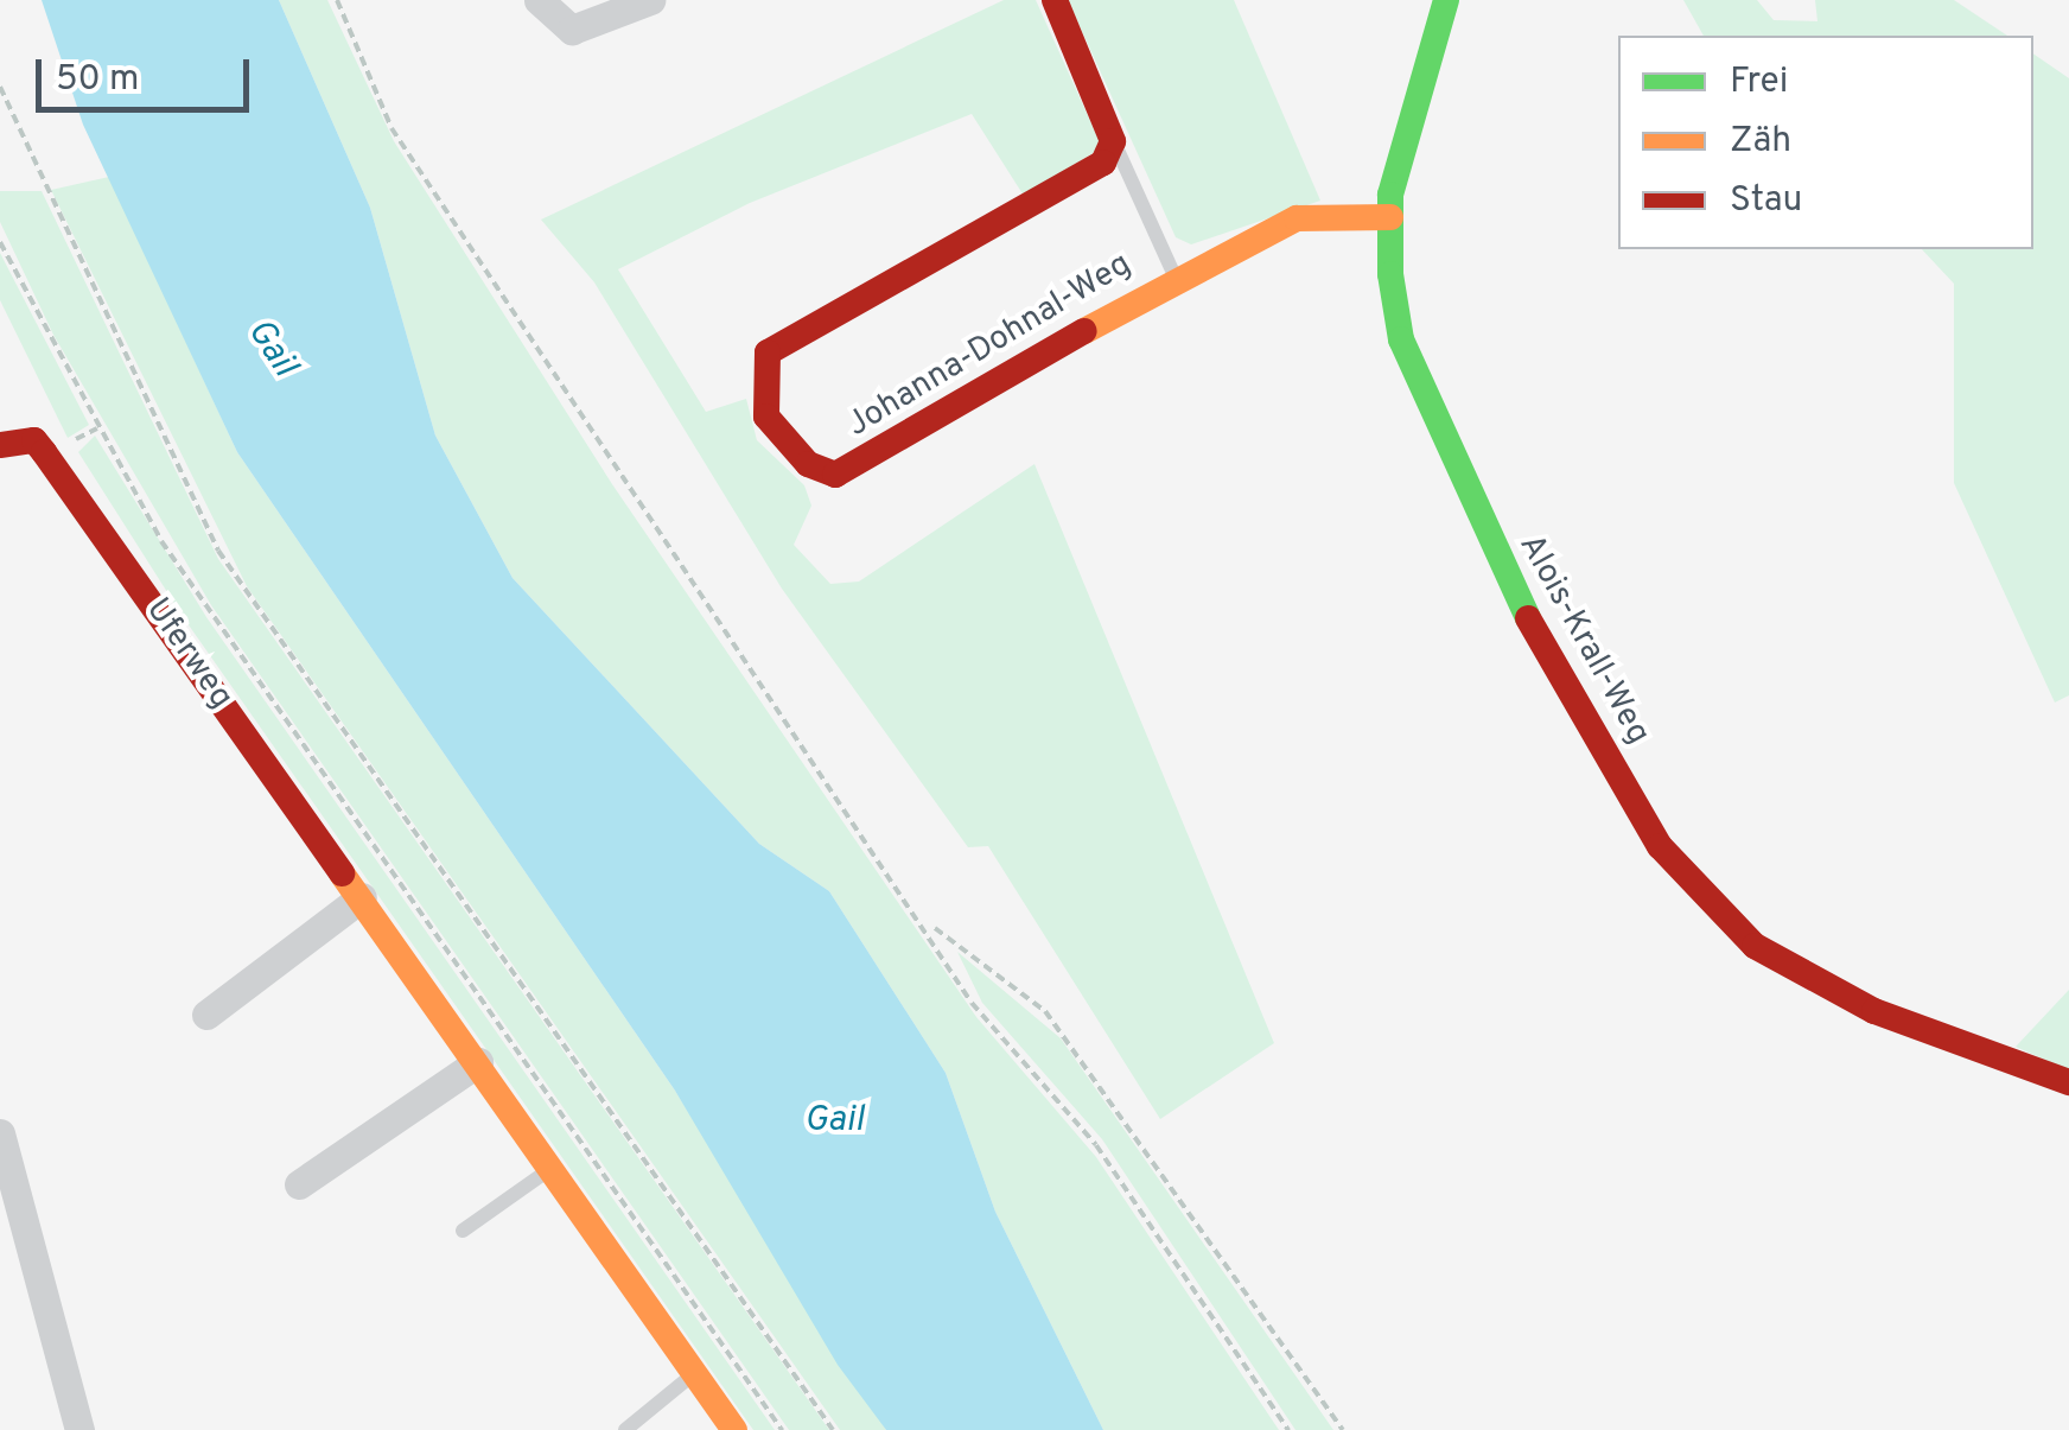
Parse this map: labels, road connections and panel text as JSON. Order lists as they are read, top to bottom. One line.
{"streets":{"street":["Johanna-Dohnal-Weg","Alois-Krall-Weg","Uferweg"]},"crossings":[["Johanna-Dohnal-Weg","Alois-Krall-Weg"]],"water":["Gail"],"legend":["Frei","Zäh","Stau"],"scale_bar":"50 m"}
